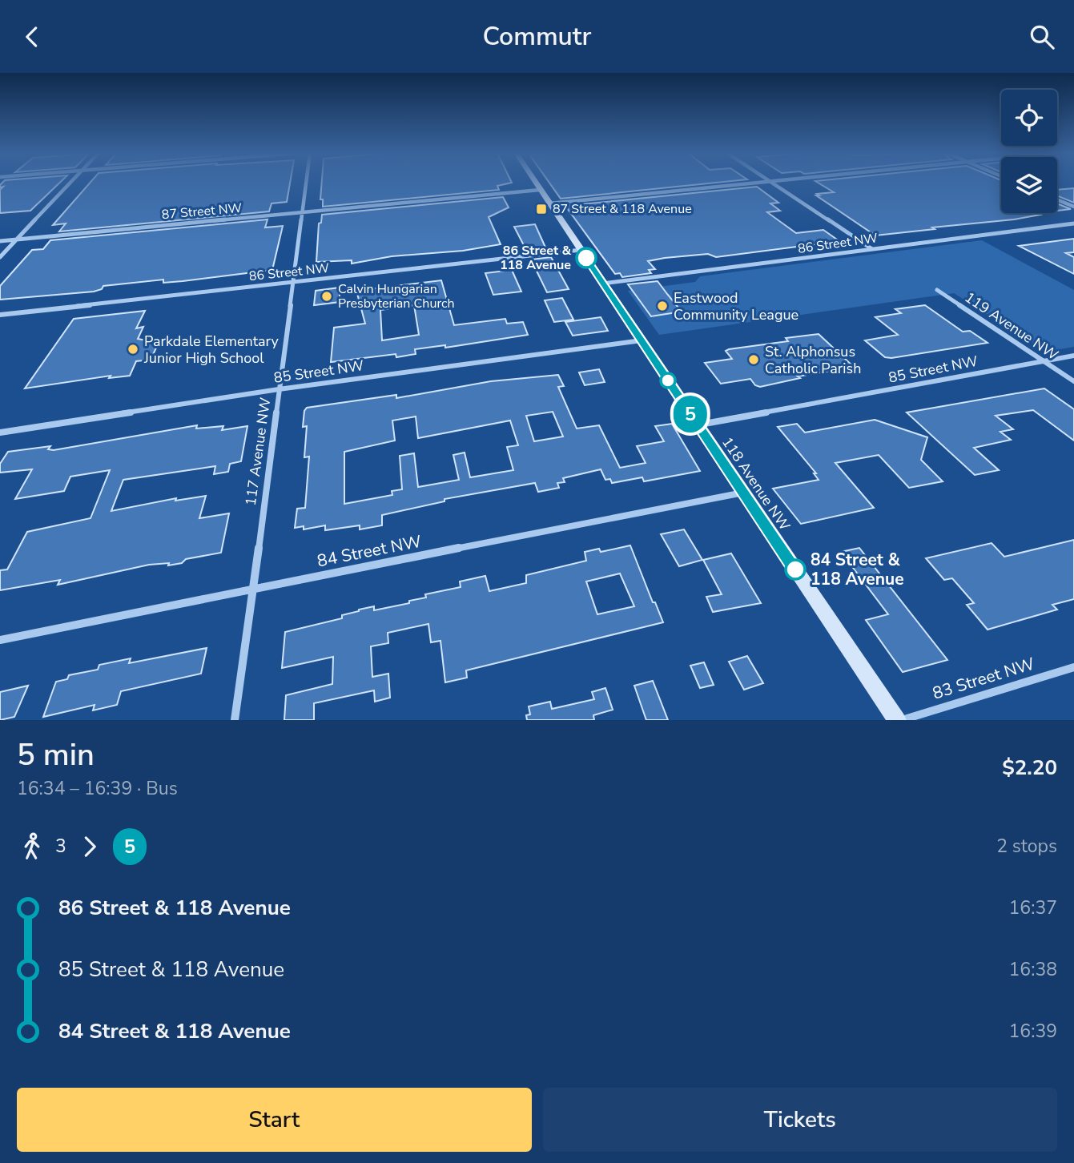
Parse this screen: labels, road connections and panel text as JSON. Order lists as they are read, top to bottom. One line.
{"streets":{"main road":["118 Avenue NW"],"street":["87 Street NW","86 Street NW","119 Avenue NW","85 Street NW","117 Avenue NW","84 Street NW","83 Street NW"]},"crossings":[["87 Street NW","117 Avenue NW"],["87 Street NW","118 Avenue NW"],["86 Street NW","117 Avenue NW"],["86 Street NW","118 Avenue NW"],["119 Avenue NW","85 Street NW"],["85 Street NW","117 Avenue NW"],["85 Street NW","118 Avenue NW"],["117 Avenue NW","84 Street NW"],["118 Avenue NW","84 Street NW"]],"places":{"transit":["87 Street & 118 Avenue"],"other":["86 Street & 118 Avenue","Calvin Hungarian Presbyterian Church","Eastwood Community League","Parkdale Elementary Junior High School","St. Alphonsus Catholic Parish","84 Street & 118 Avenue"]},"lines":["bus line 5"],"page":{"header":"Commutr","on_map":"5","heading":["5 min","16:34 – 16:39 · Bus","$2.20"],"legs":["3","5","2 stops"],"list":[{"name":"86 Street & 118 Avenue","value":"16:37"},{"name":"85 Street & 118 Avenue","value":"16:38"},{"name":"84 Street & 118 Avenue","value":"16:39"}],"buttons":["Start","Tickets"]}}
